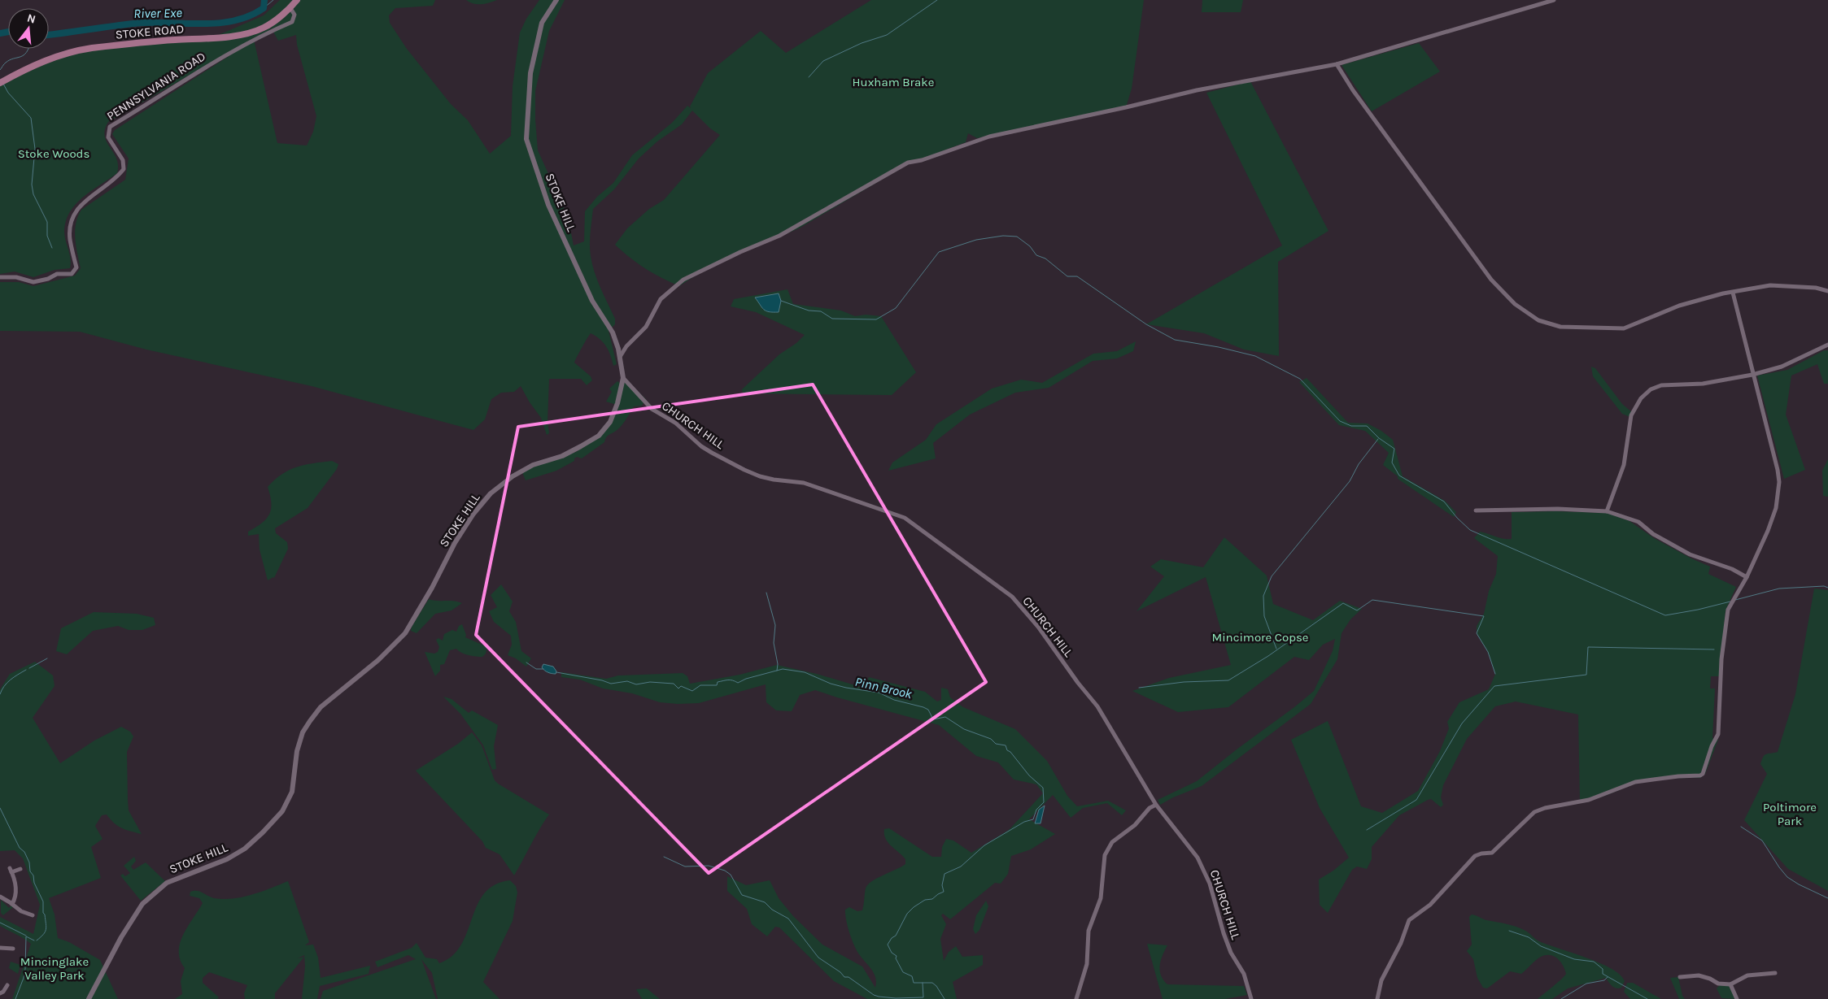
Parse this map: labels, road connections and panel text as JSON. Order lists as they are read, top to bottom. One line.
{"streets":{"main road":["STOKE ROAD"],"street":["PENNSYLVANIA ROAD","STOKE HILL","CHURCH HILL"]},"crossings":[["STOKE ROAD","PENNSYLVANIA ROAD"],["STOKE HILL","CHURCH HILL"]],"water":["River Exe","Pinn Brook"],"parks":["Huxham Brake","Stoke Woods","Mincimore Copse","Poltimore Park","Mincinglake Valley Park"],"north":"top"}
